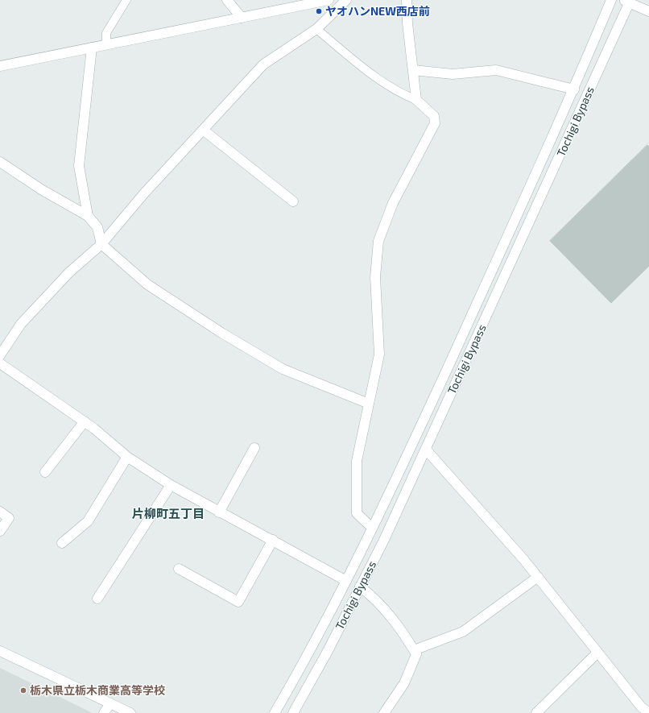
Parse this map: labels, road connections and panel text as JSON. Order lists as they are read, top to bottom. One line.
{"streets":{"street":["Tochigi Bypass"]},"districts":["片柳町五丁目"],"places":["ヤオハンNEW西店前","栃木県立栃木商業高等学校"]}
